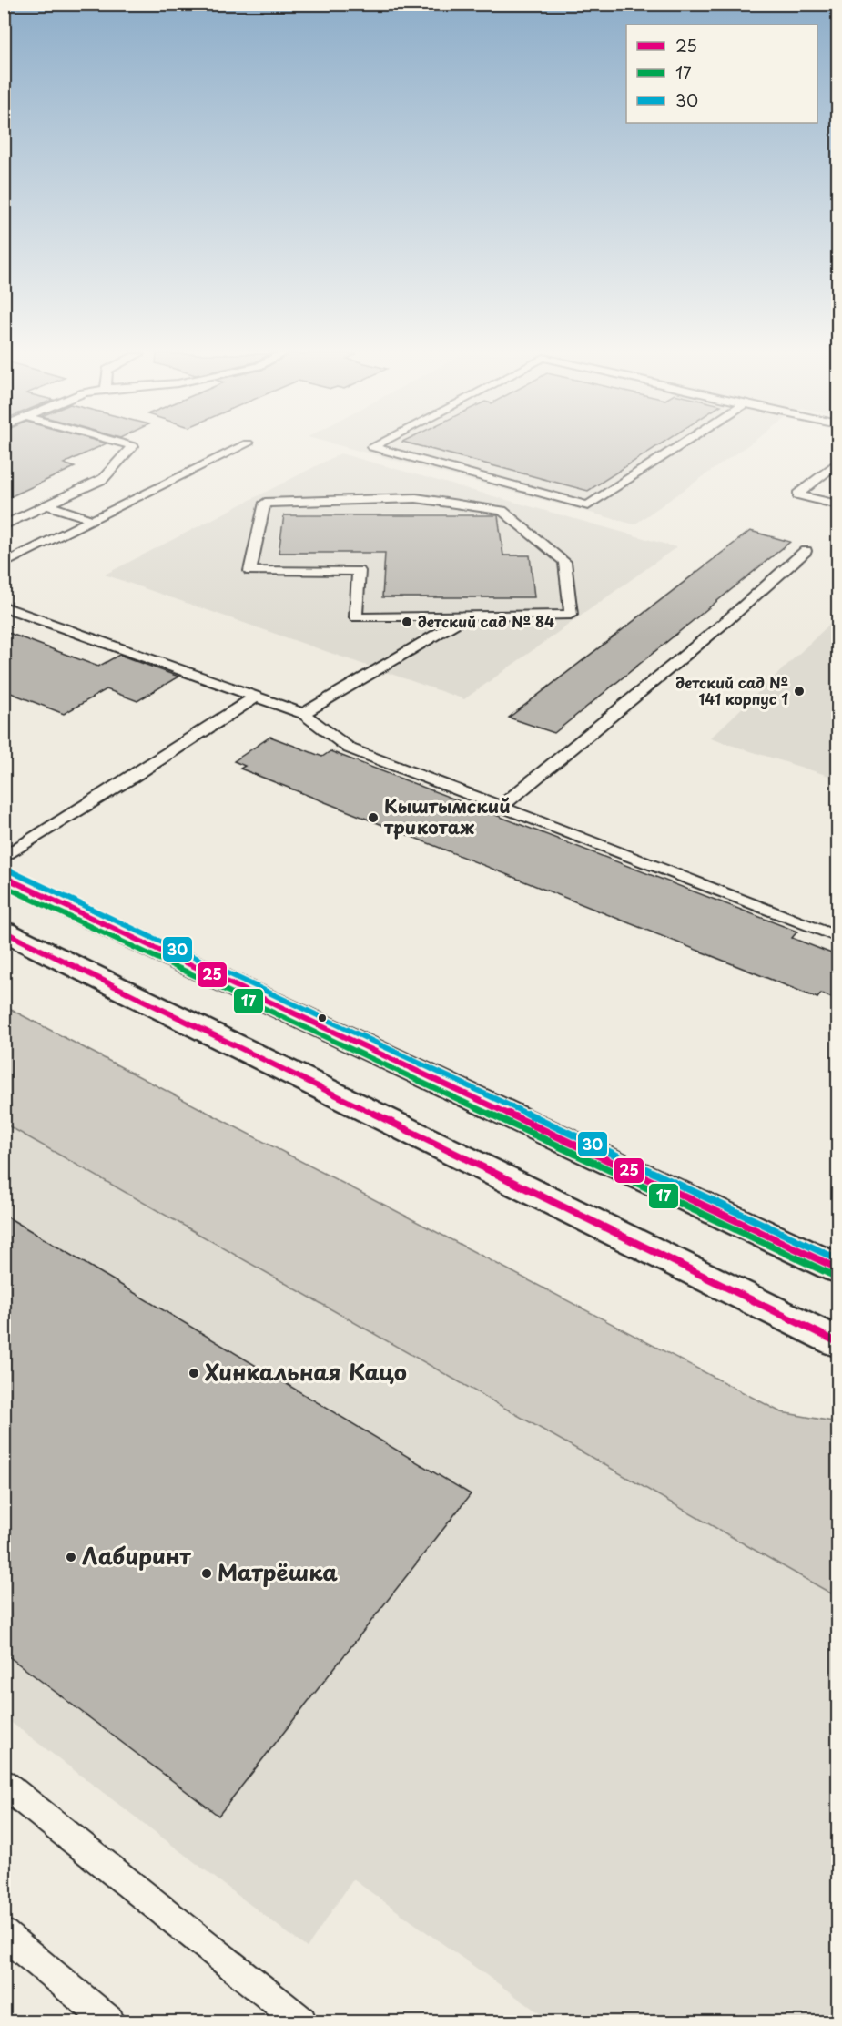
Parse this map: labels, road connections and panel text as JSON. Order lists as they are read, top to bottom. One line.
{"places":["детский сад № 84","детский сад № 141 корпус 1","Кыштымский трикотаж","Хинкальная Кацо","Лабиринт","Матрёшка"],"lines":["transit line 30","transit line 25","transit line 17"],"legend":["25","17","30"]}
